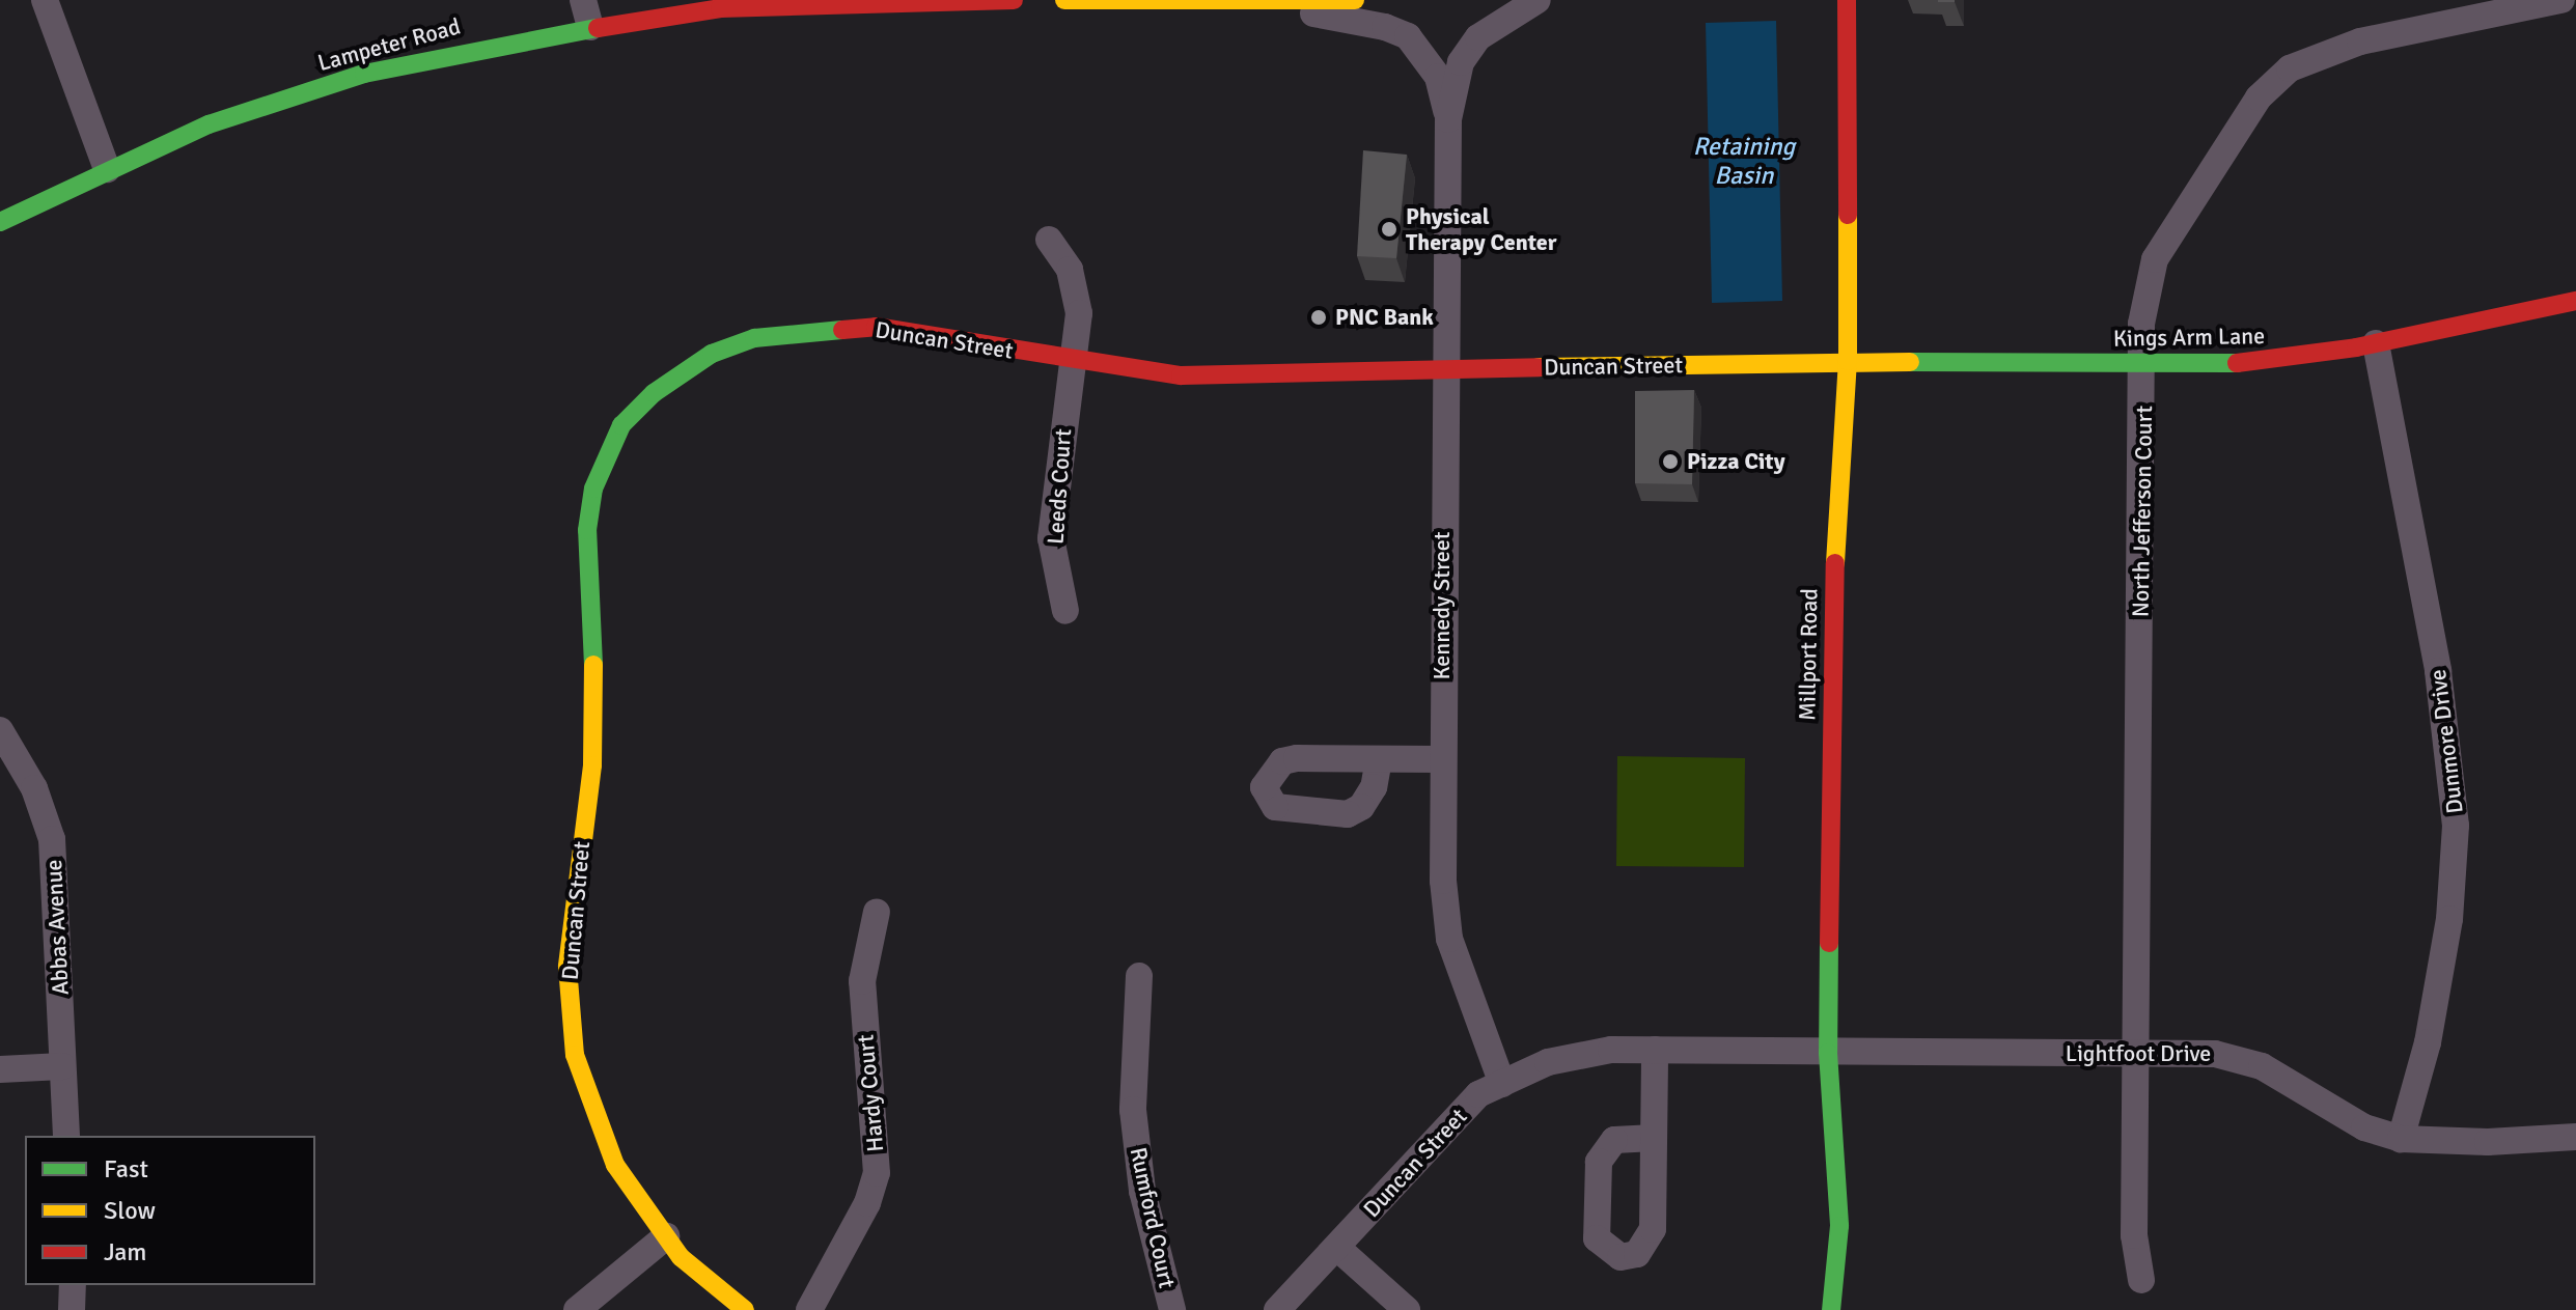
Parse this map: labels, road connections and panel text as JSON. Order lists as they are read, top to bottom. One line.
{"streets":{"street":["Lampeter Road","Kings Arm Lane","Duncan Street","Leeds Court","North Jefferson Court","Kennedy Street","Millport Road","Dunmore Drive","Abbas Avenue","Lightfoot Drive","Hardy Court","Rumford Court"]},"crossings":[["Kings Arm Lane","Duncan Street"],["Kings Arm Lane","North Jefferson Court"],["Kings Arm Lane","Millport Road"],["Kings Arm Lane","Dunmore Drive"],["Duncan Street","Leeds Court"],["Duncan Street","Kennedy Street"],["Duncan Street","Millport Road"],["Duncan Street","Lightfoot Drive"],["North Jefferson Court","Lightfoot Drive"],["Millport Road","Lightfoot Drive"],["Dunmore Drive","Lightfoot Drive"]],"water":["Retaining Basin"],"places":["Physical Therapy Center","PNC Bank","Pizza City"],"legend":["Fast","Slow","Jam"]}
